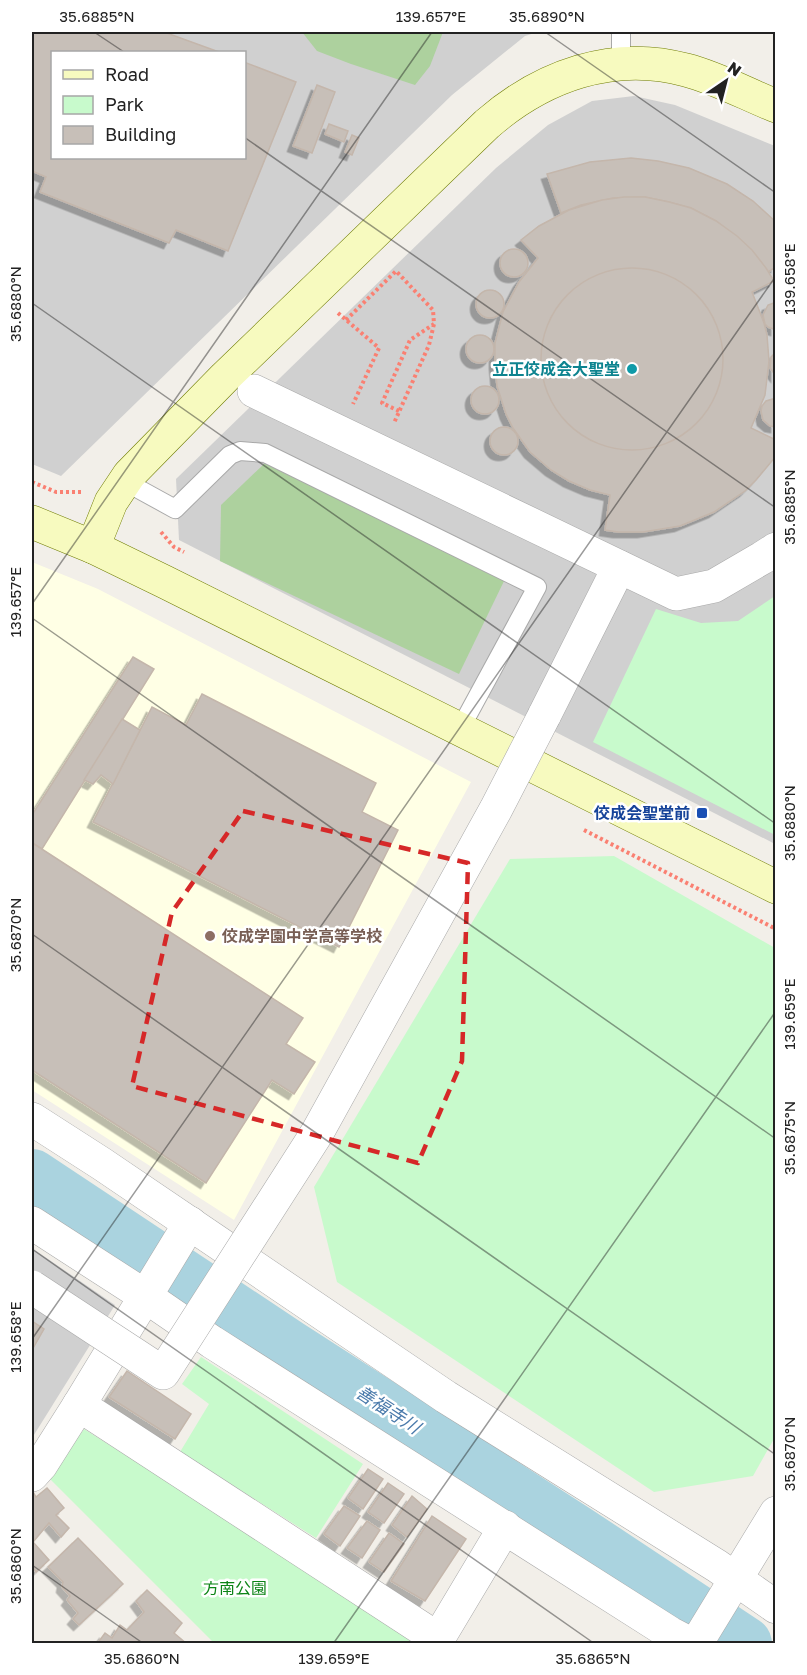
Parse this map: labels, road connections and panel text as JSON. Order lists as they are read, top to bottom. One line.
{"water":["善福寺川"],"parks":["方南公園"],"places":{"other":["立正佼成会大聖堂","佼成学園中学高等学校"],"transit":["佼成会聖堂前"]},"legend":["Road","Park","Building"],"north":"top right","coordinates":["35.6885°N","139.657°E","35.6890°N","139.658°E","35.6880°N","35.6870°N","139.659°E","35.6875°N","35.6860°N","35.6865°N"]}
